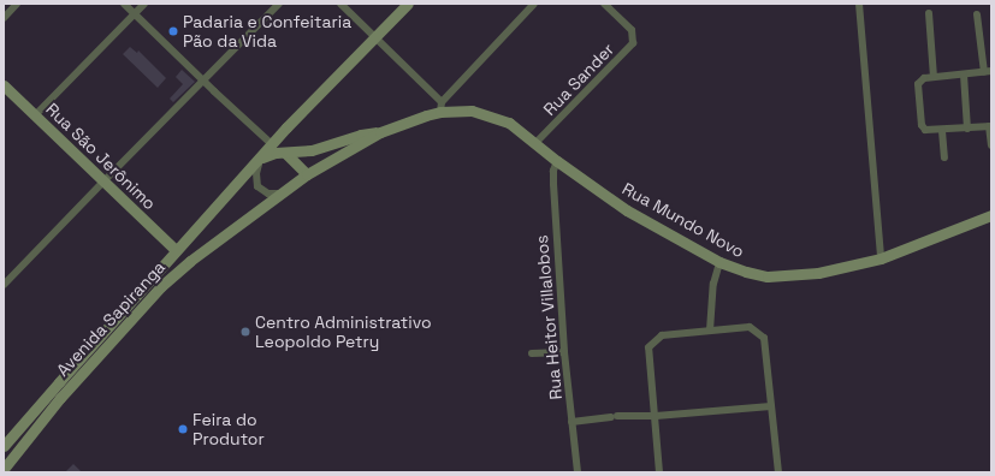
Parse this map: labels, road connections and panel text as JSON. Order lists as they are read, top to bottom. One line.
{"streets":{"main road":["Rua São Jerônimo","Rua Mundo Novo","Avenida Sapiranga"],"street":["Rua Sander","Rua Heitor Villalobos"]},"crossings":[["Rua Sander","Rua Mundo Novo"],["Rua São Jerônimo","Avenida Sapiranga"],["Rua Mundo Novo","Rua Heitor Villalobos"],["Rua Mundo Novo","Avenida Sapiranga"]],"places":["Padaria e Confeitaria Pão da Vida","Centro Administrativo Leopoldo Petry","Feira do Produtor"]}
